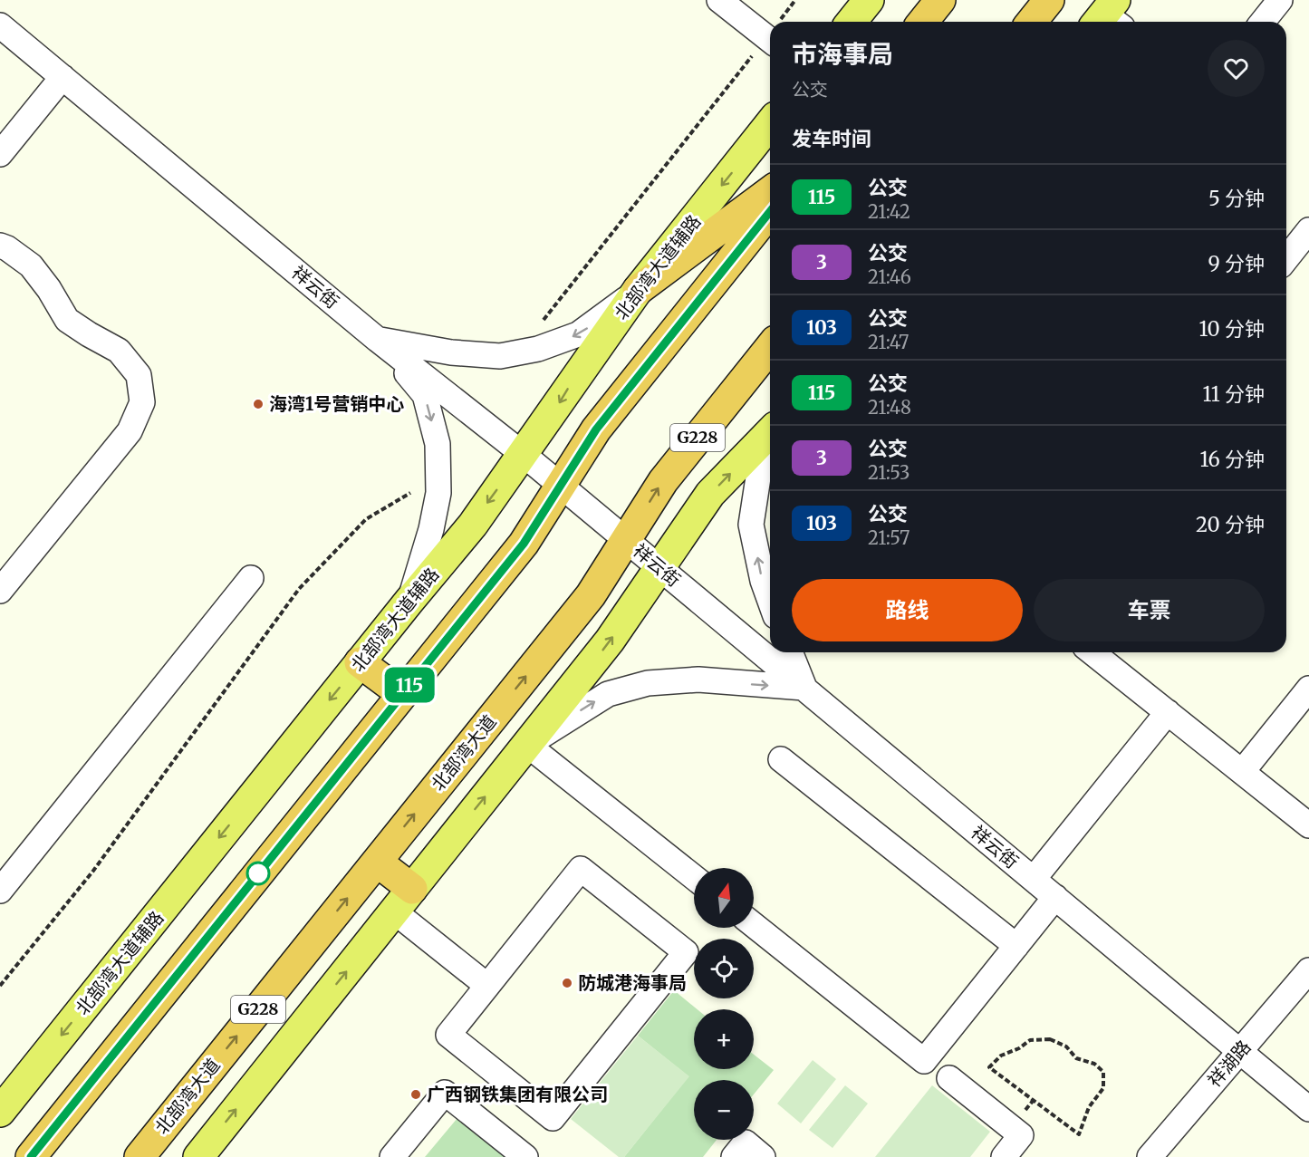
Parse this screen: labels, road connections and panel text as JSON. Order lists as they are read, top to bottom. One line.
{"streets":{"highway":["G228","北部湾大道"],"main road":["北部湾大道辅路"],"street":["祥云街","祥湖路"]},"crossings":[["北部湾大道辅路","祥云街"],["祥云街","北部湾大道"],["祥云街","祥湖路"]],"places":["海湾1号营销中心","防城港海事局","广西钢铁集团有限公司"],"lines":["bus line 115"],"north":"top","page":{"on_map":"115","heading":[["市海事局","公交"],"发车时间"],"list":[{"mark":"115","name":"公交","note":"21:42","value":"5 分钟"},{"mark":"3","name":"公交","note":"21:46","value":"9 分钟"},{"mark":"103","name":"公交","note":"21:47","value":"10 分钟"},{"mark":"115","name":"公交","note":"21:48","value":"11 分钟"},{"mark":"3","name":"公交","note":"21:53","value":"16 分钟"},{"mark":"103","name":"公交","note":"21:57","value":"20 分钟"}],"buttons":["路线","车票"],"map_buttons":["+","−"]}}
